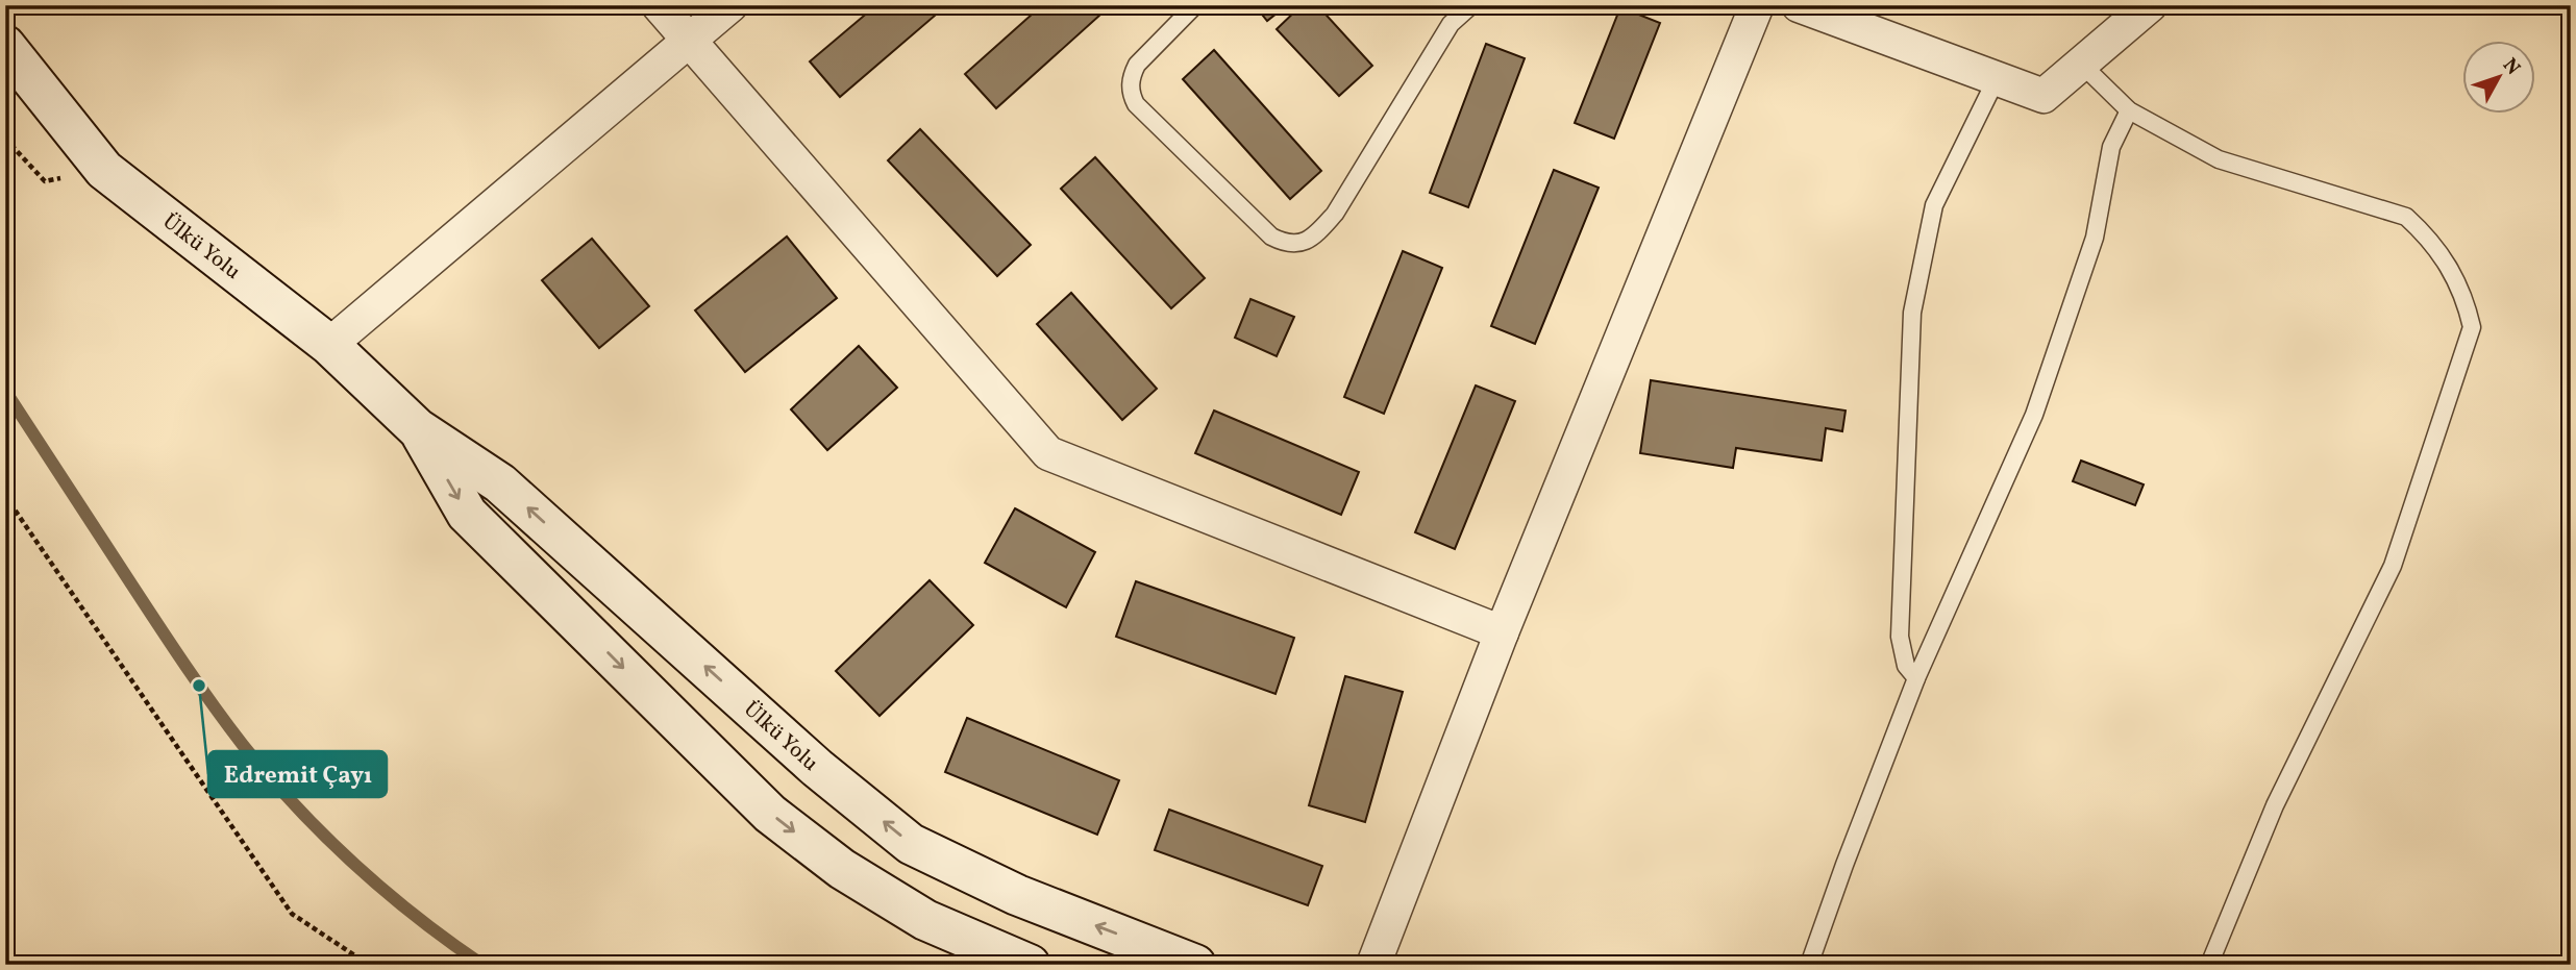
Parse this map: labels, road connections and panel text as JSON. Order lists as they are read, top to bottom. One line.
{"streets":{"main road":["Ülkü Yolu"]},"places":["Edremit Çayı"],"north":"top right"}
